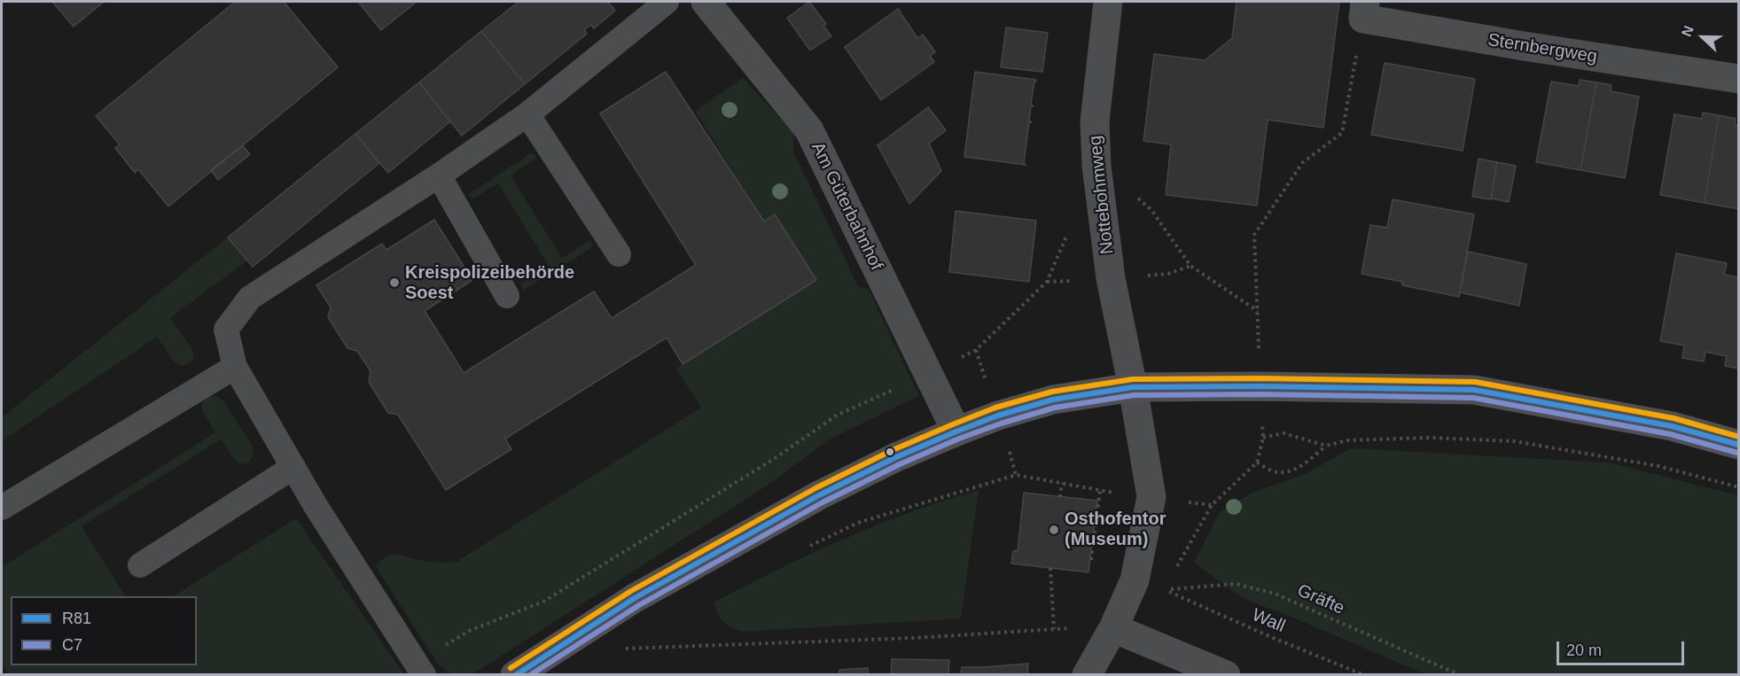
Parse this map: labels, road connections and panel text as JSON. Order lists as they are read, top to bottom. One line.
{"streets":{"street":["Sternbergweg","Nottebohmweg","Am Güterbahnhof"],"path":["Gräfte","Wall"]},"crossings":[["Gräfte","Wall"]],"places":["Kreispolizeibehörde Soest","Osthofentor (Museum)"],"lines":["transit line R81","transit line C7"],"legend":["R81","C7"],"scale_bar":"20 m","north":"left"}
